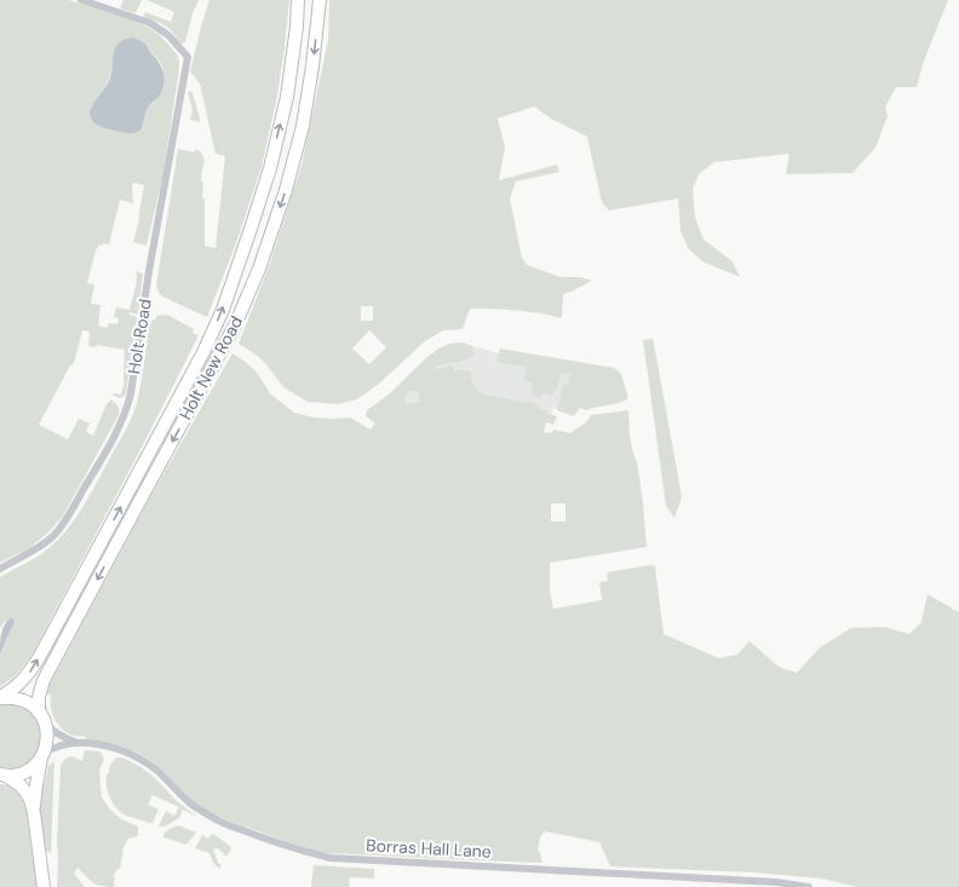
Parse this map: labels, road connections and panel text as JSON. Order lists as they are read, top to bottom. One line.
{"streets":{"highway":["Holt New Road"],"street":["Holt Road","Borras Hall Lane"]},"crossings":[["Holt New Road","Borras Hall Lane"]]}
